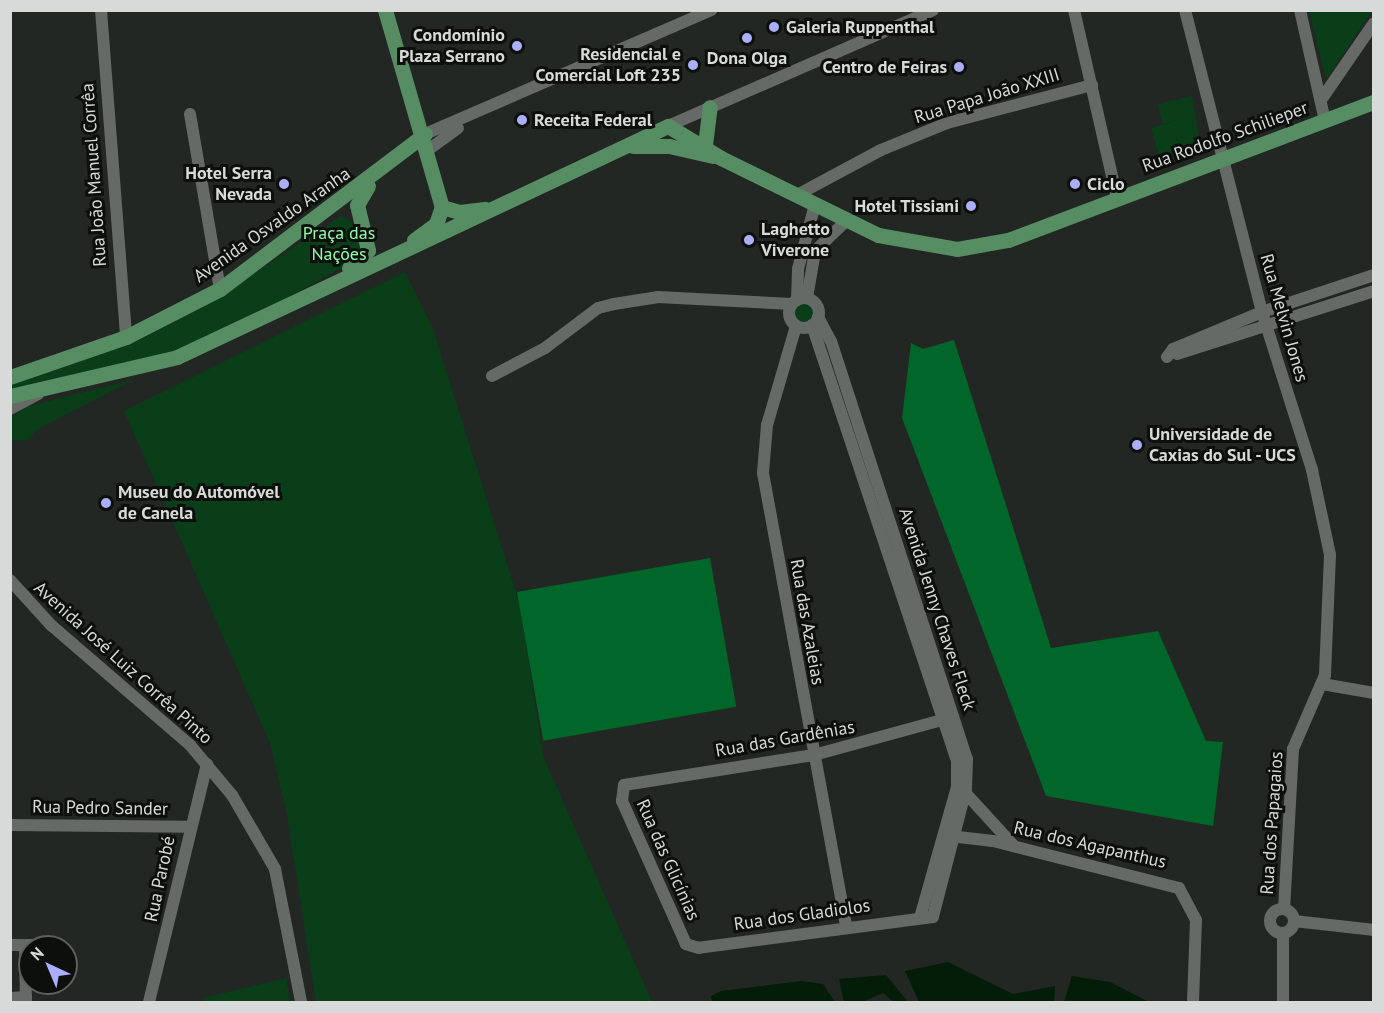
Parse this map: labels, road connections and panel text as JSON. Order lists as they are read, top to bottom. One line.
{"streets":{"main road":["Rua Rodolfo Schilieper","Avenida Osvaldo Aranha"],"street":["Rua Papa João XXIII","Rua João Manuel Corrêa","Rua Melvin Jones","Avenida Jenny Chaves Fleck","Rua das Azaleias","Avenida José Luiz Corrêa Pinto","Rua das Gardênias","Rua Pedro Sander","Rua dos Papagaios","Rua dos Agapanthus","Rua das Glicínias","Rua Parobé","Rua dos Gladiolos"]},"crossings":[["Rua Papa João XXIII","Rua Rodolfo Schilieper"],["Rua Rodolfo Schilieper","Rua Melvin Jones"],["Rua João Manuel Corrêa","Avenida Osvaldo Aranha"],["Rua Melvin Jones","Rua dos Papagaios"],["Avenida Jenny Chaves Fleck","Rua das Gardênias"],["Avenida Jenny Chaves Fleck","Rua dos Agapanthus"],["Avenida Jenny Chaves Fleck","Rua dos Gladiolos"],["Rua das Azaleias","Rua das Gardênias"],["Rua das Azaleias","Rua dos Gladiolos"],["Avenida José Luiz Corrêa Pinto","Rua Parobé"],["Rua das Gardênias","Rua das Glicínias"],["Rua Pedro Sander","Rua Parobé"],["Rua das Glicínias","Rua dos Gladiolos"]],"parks":["Praça das Nações"],"places":["Galeria Ruppenthal","Dona Olga","Condomínio Plaza Serrano","Residencial e Comercial Loft 235","Centro de Feiras","Receita Federal","Hotel Serra Nevada","Ciclo","Hotel Tissiani","Laghetto Viverone","Universidade de Caxias do Sul - UCS","Museu do Automóvel de Canela"],"north":"top left"}
